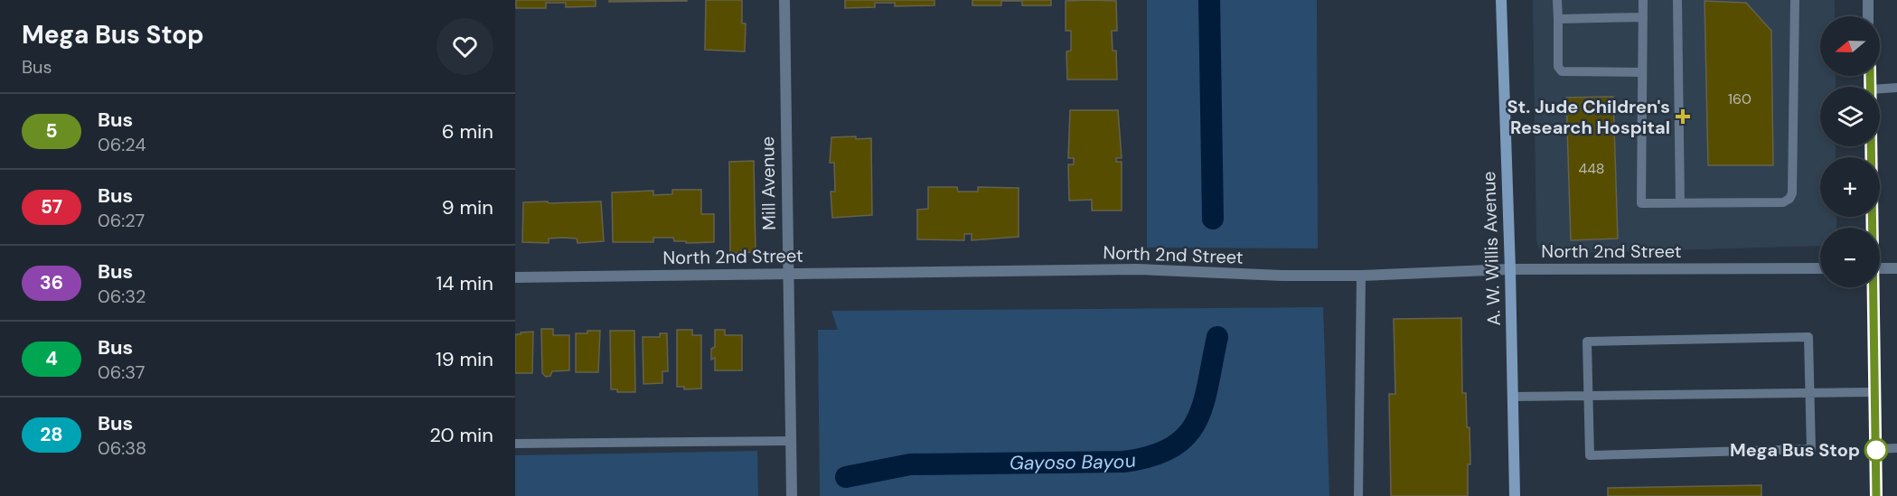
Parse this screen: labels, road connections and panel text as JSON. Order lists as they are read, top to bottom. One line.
{"streets":{"main road":["A. W. Willis Avenue"],"street":["Mill Avenue","North 2nd Street"]},"crossings":[["Mill Avenue","North 2nd Street"],["A. W. Willis Avenue","North 2nd Street"]],"water":["Gayoso Bayou"],"places":{"health":["St. Jude Children's Research Hospital"],"other":["Mega Bus Stop"]},"lines":["bus line 5"],"house_numbers":["160","448"],"north":"left","page":{"heading":["Mega Bus Stop","Bus"],"map_buttons":["+","−"],"list":[{"mark":"5","name":"Bus","note":"06:24","value":"6 min"},{"mark":"57","name":"Bus","note":"06:27","value":"9 min"},{"mark":"36","name":"Bus","note":"06:32","value":"14 min"},{"mark":"4","name":"Bus","note":"06:37","value":"19 min"},{"mark":"28","name":"Bus","note":"06:38","value":"20 min"}]}}
